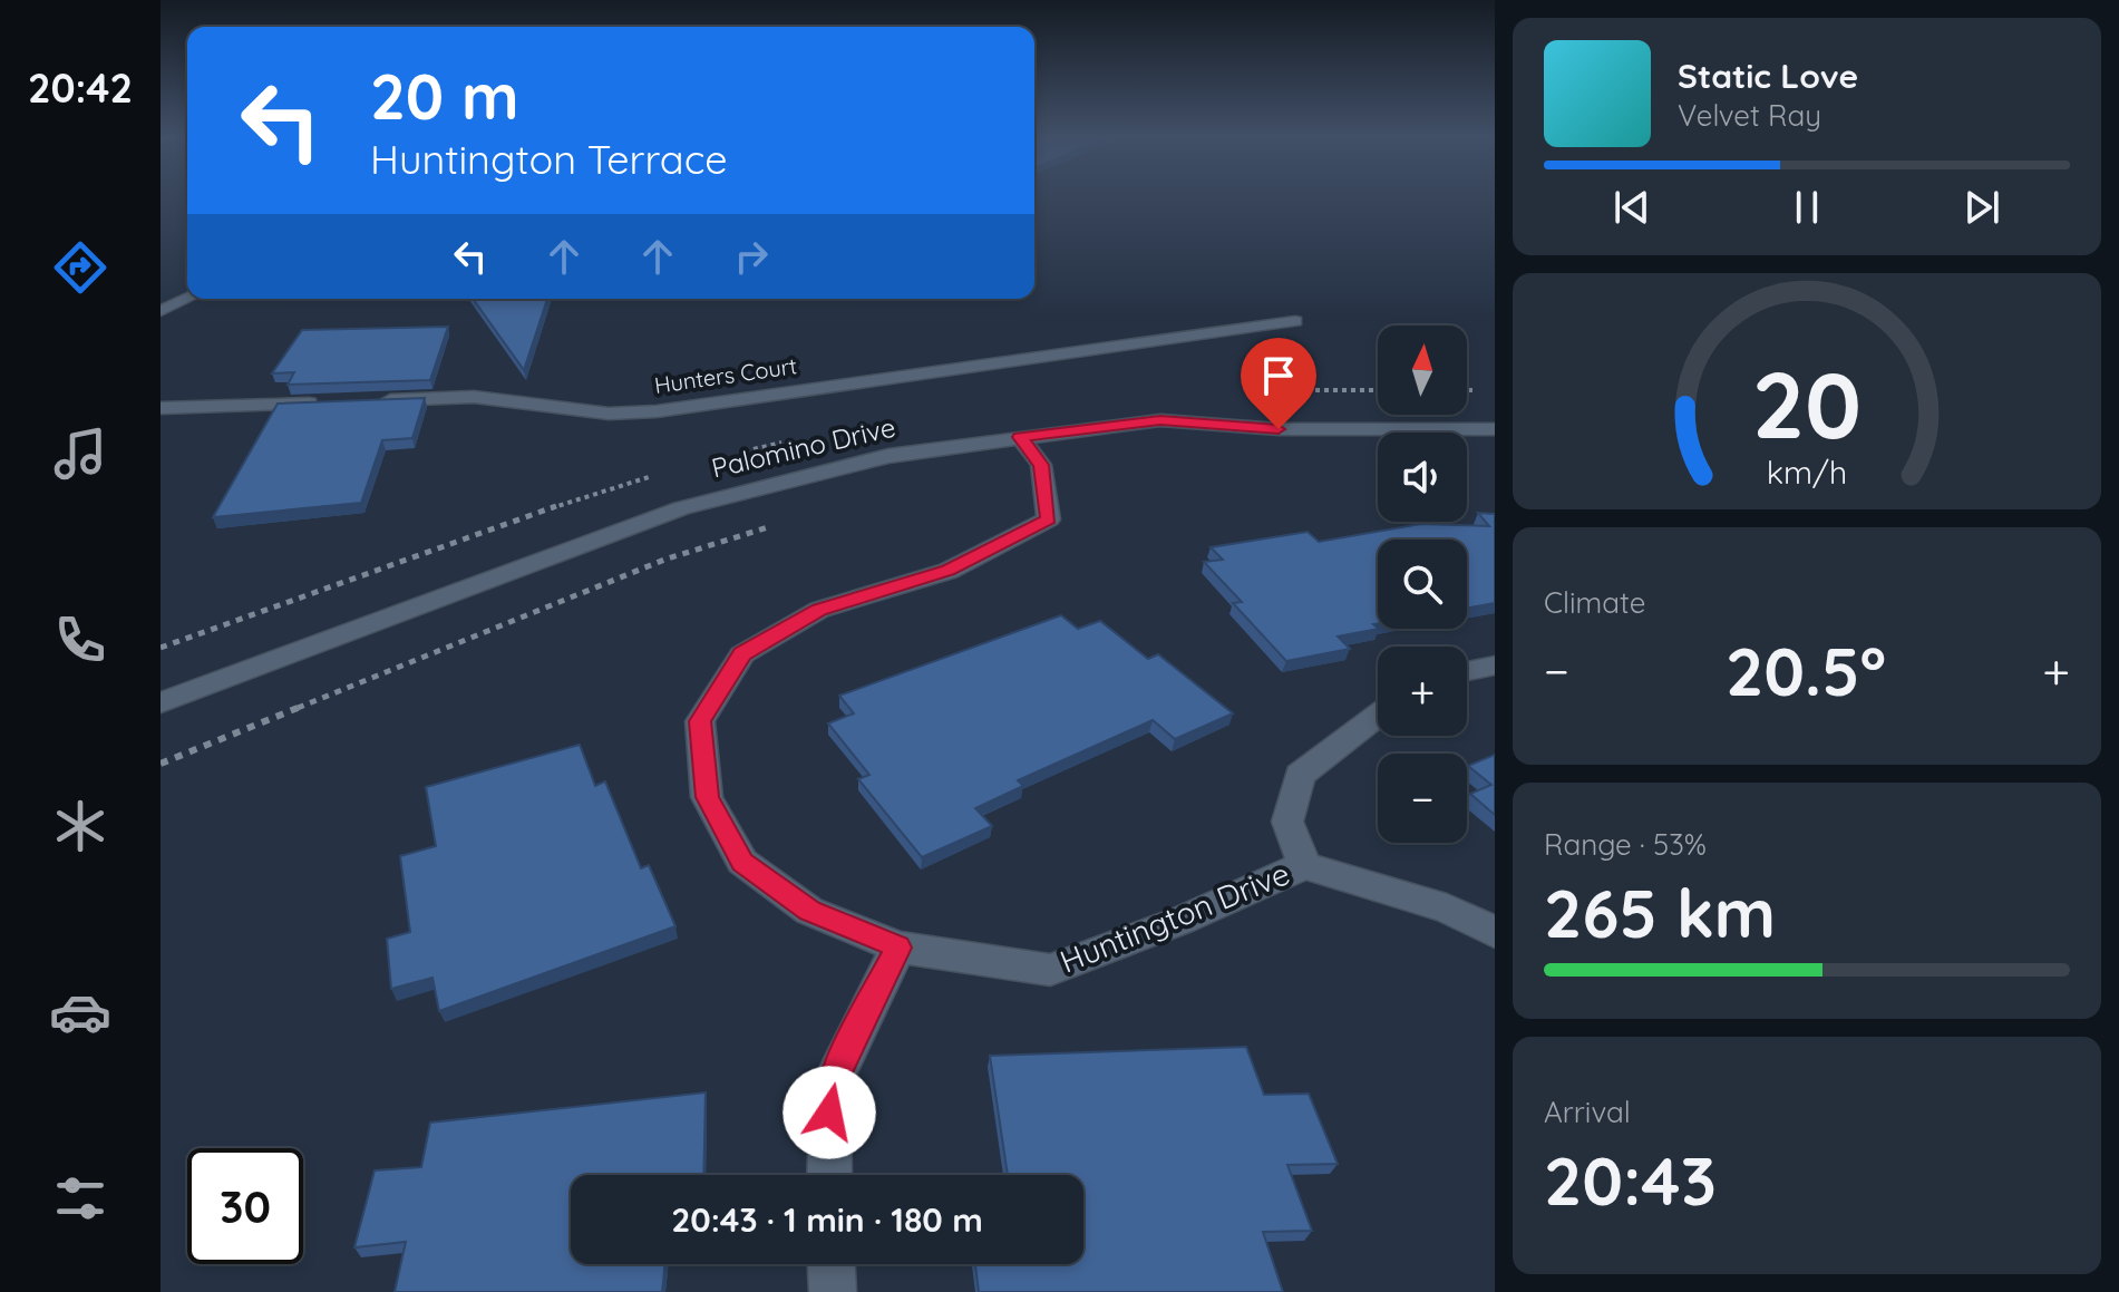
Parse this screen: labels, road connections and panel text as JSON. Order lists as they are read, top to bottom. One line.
{"streets":{"street":["Hunters Court","Palomino Drive","Huntington Drive"]},"crossings":[["Palomino Drive","Huntington Drive"]],"north":"top","page":{"tabs":"20:42","turn":["20 m","Huntington Terrace"],"song":["Static Love","Velvet Ray"],"map_buttons":["+","−"],"tile":["Climate",["Range · 53%","265 km"],["Arrival","20:43"]],"heat":["−","20.5°","+"],"limit":"30","trip":"20:43 · 1 min · 180 m","gauge":["20","km/h"]}}
